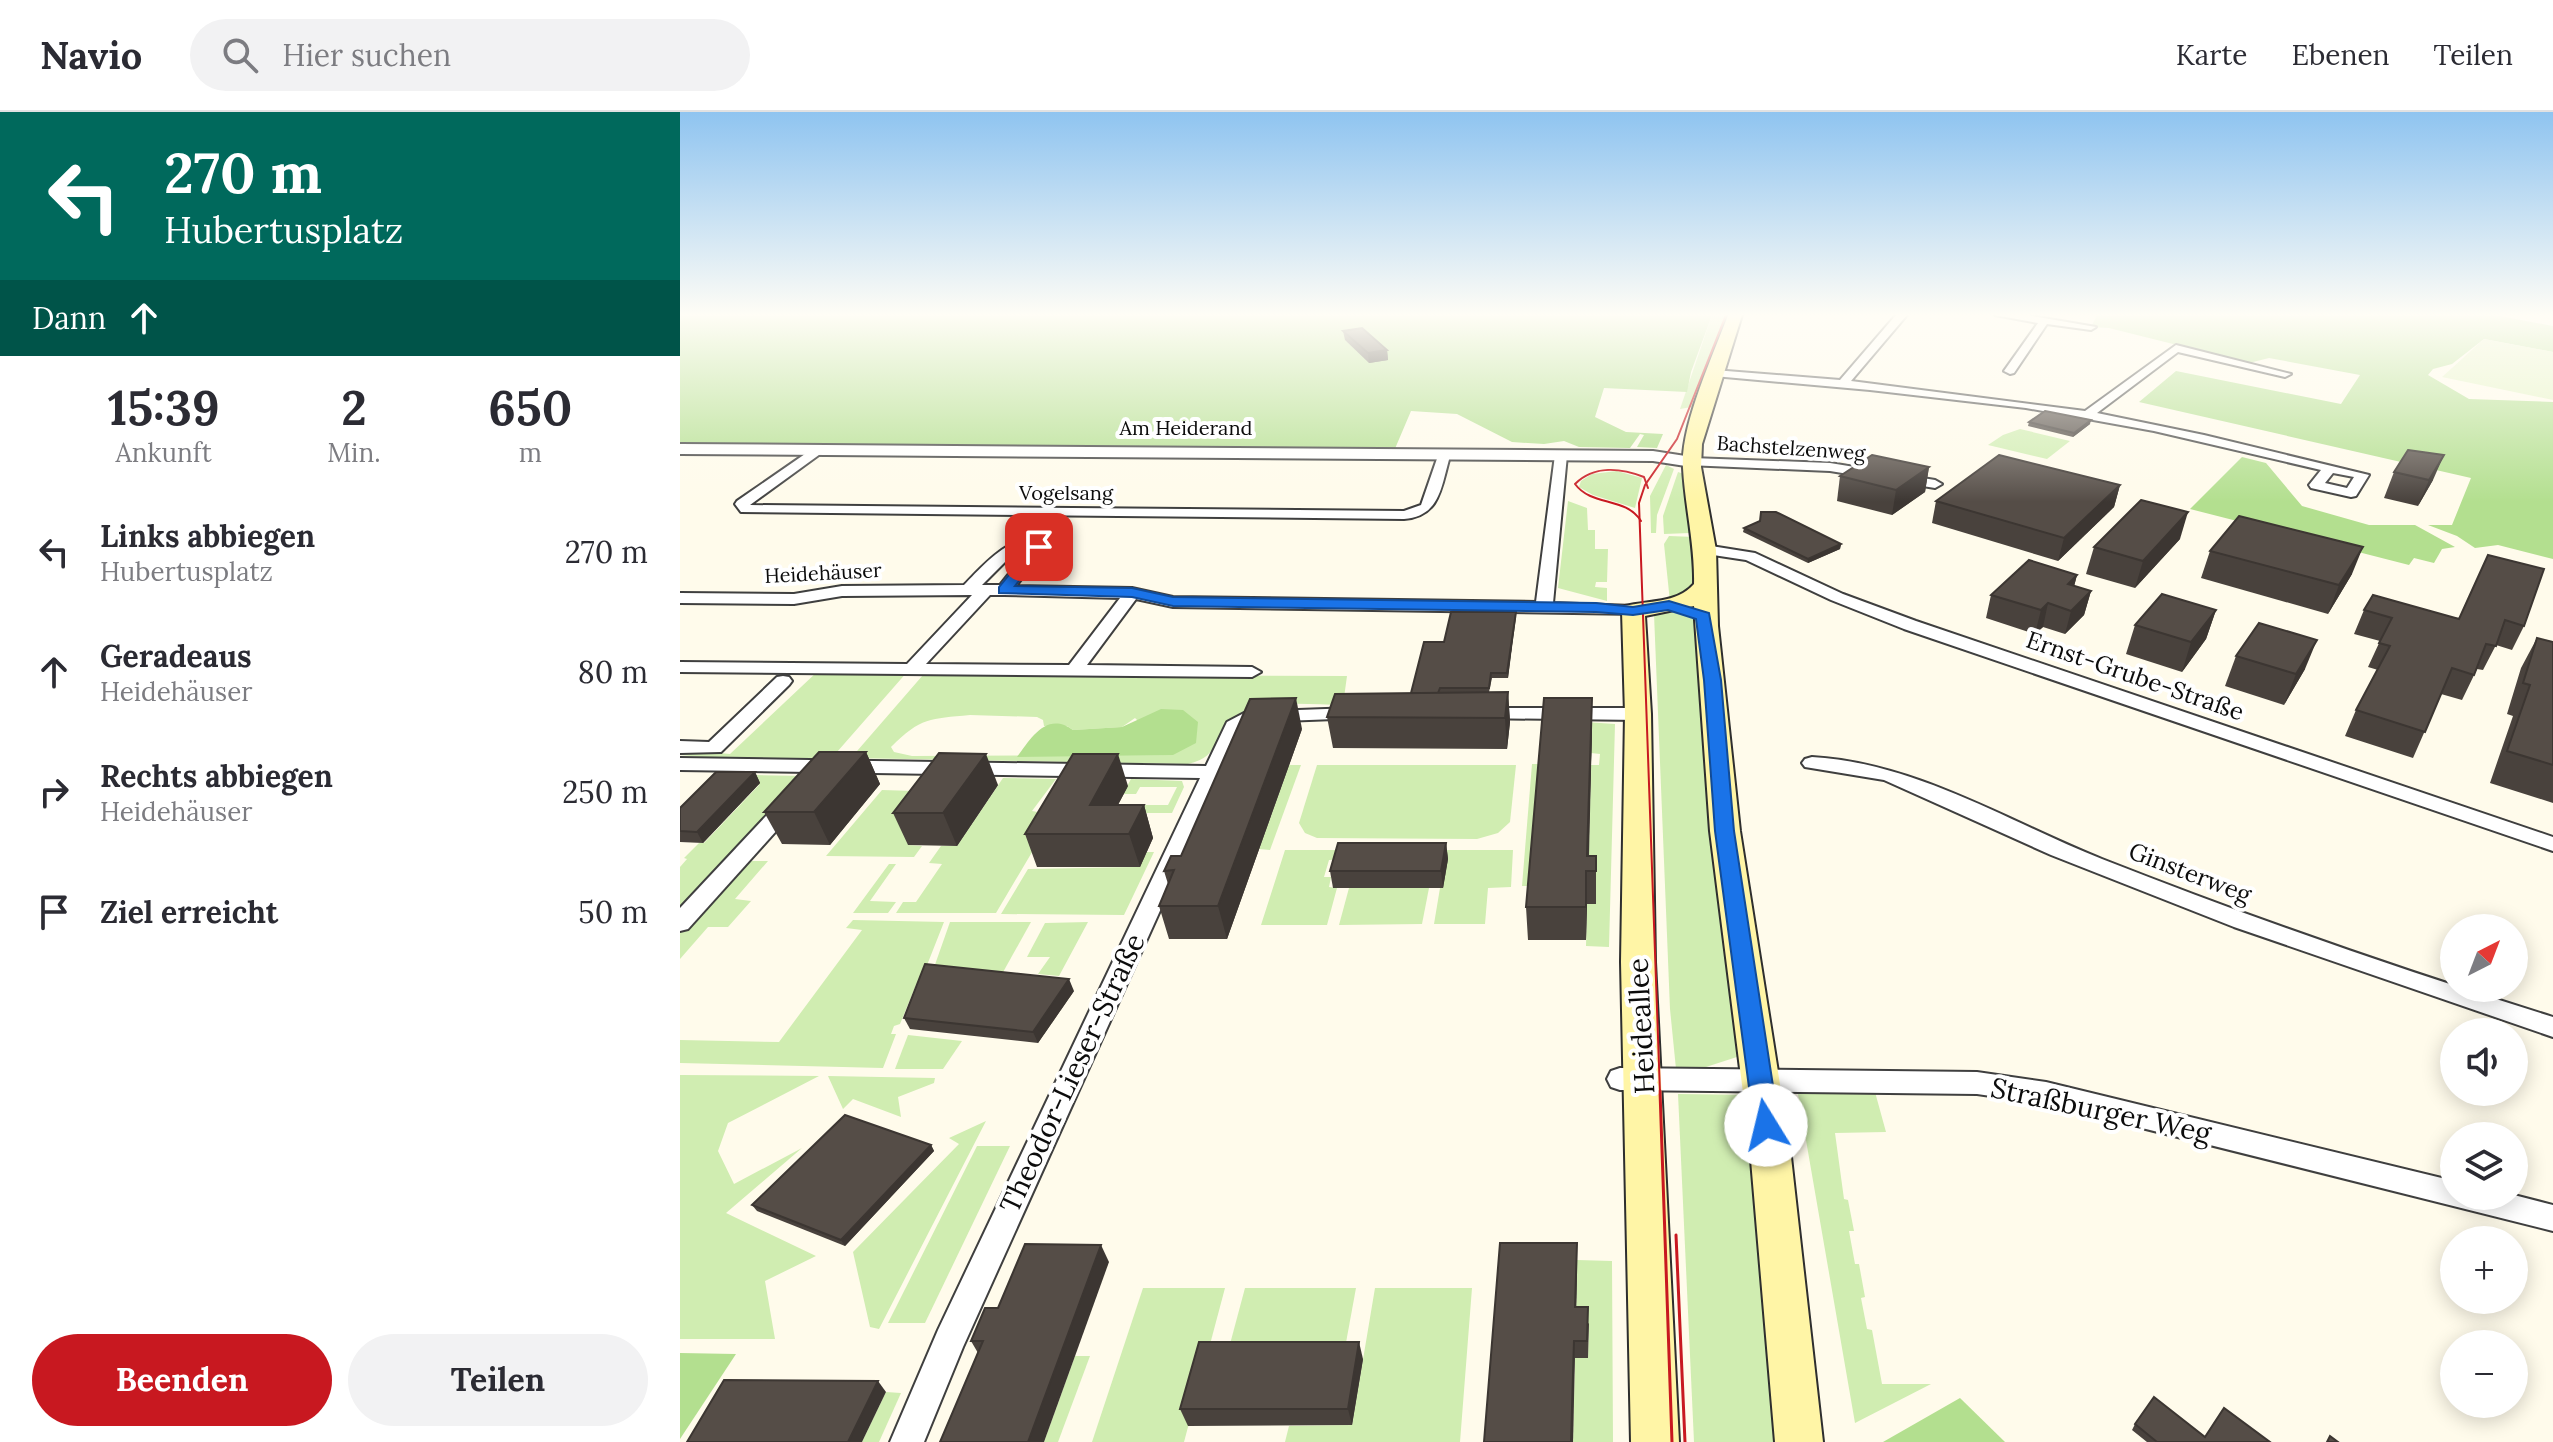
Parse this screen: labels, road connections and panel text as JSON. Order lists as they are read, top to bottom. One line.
{"streets":{"main road":["Heideallee"],"street":["Am Heiderand","Bachstelzenweg","Vogelsang","Heidehäuser","Ernst-Grube-Straße","Ginsterweg","Theodor-Lieser-Straße","Straßburger Weg"]},"crossings":[["Am Heiderand","Bachstelzenweg"],["Am Heiderand","Vogelsang"],["Heidehäuser","Heideallee"],["Heideallee","Straßburger Weg"]],"north":"top right","page":{"header":"Navio","search":"Hier suchen","nav":["Karte","Ebenen","Teilen"],"turn":["270 m","Hubertusplatz"],"then":"Dann","eta":["15:39","Ankunft","2","Min.","650","m"],"list":[{"name":"Links abbiegen","note":"Hubertusplatz","value":"270 m"},{"name":"Geradeaus","note":"Heidehäuser","value":"80 m"},{"name":"Rechts abbiegen","note":"Heidehäuser","value":"250 m"},{"name":"Ziel erreicht","value":"50 m"}],"map_buttons":["+","−"],"buttons":["Beenden","Teilen"]}}
